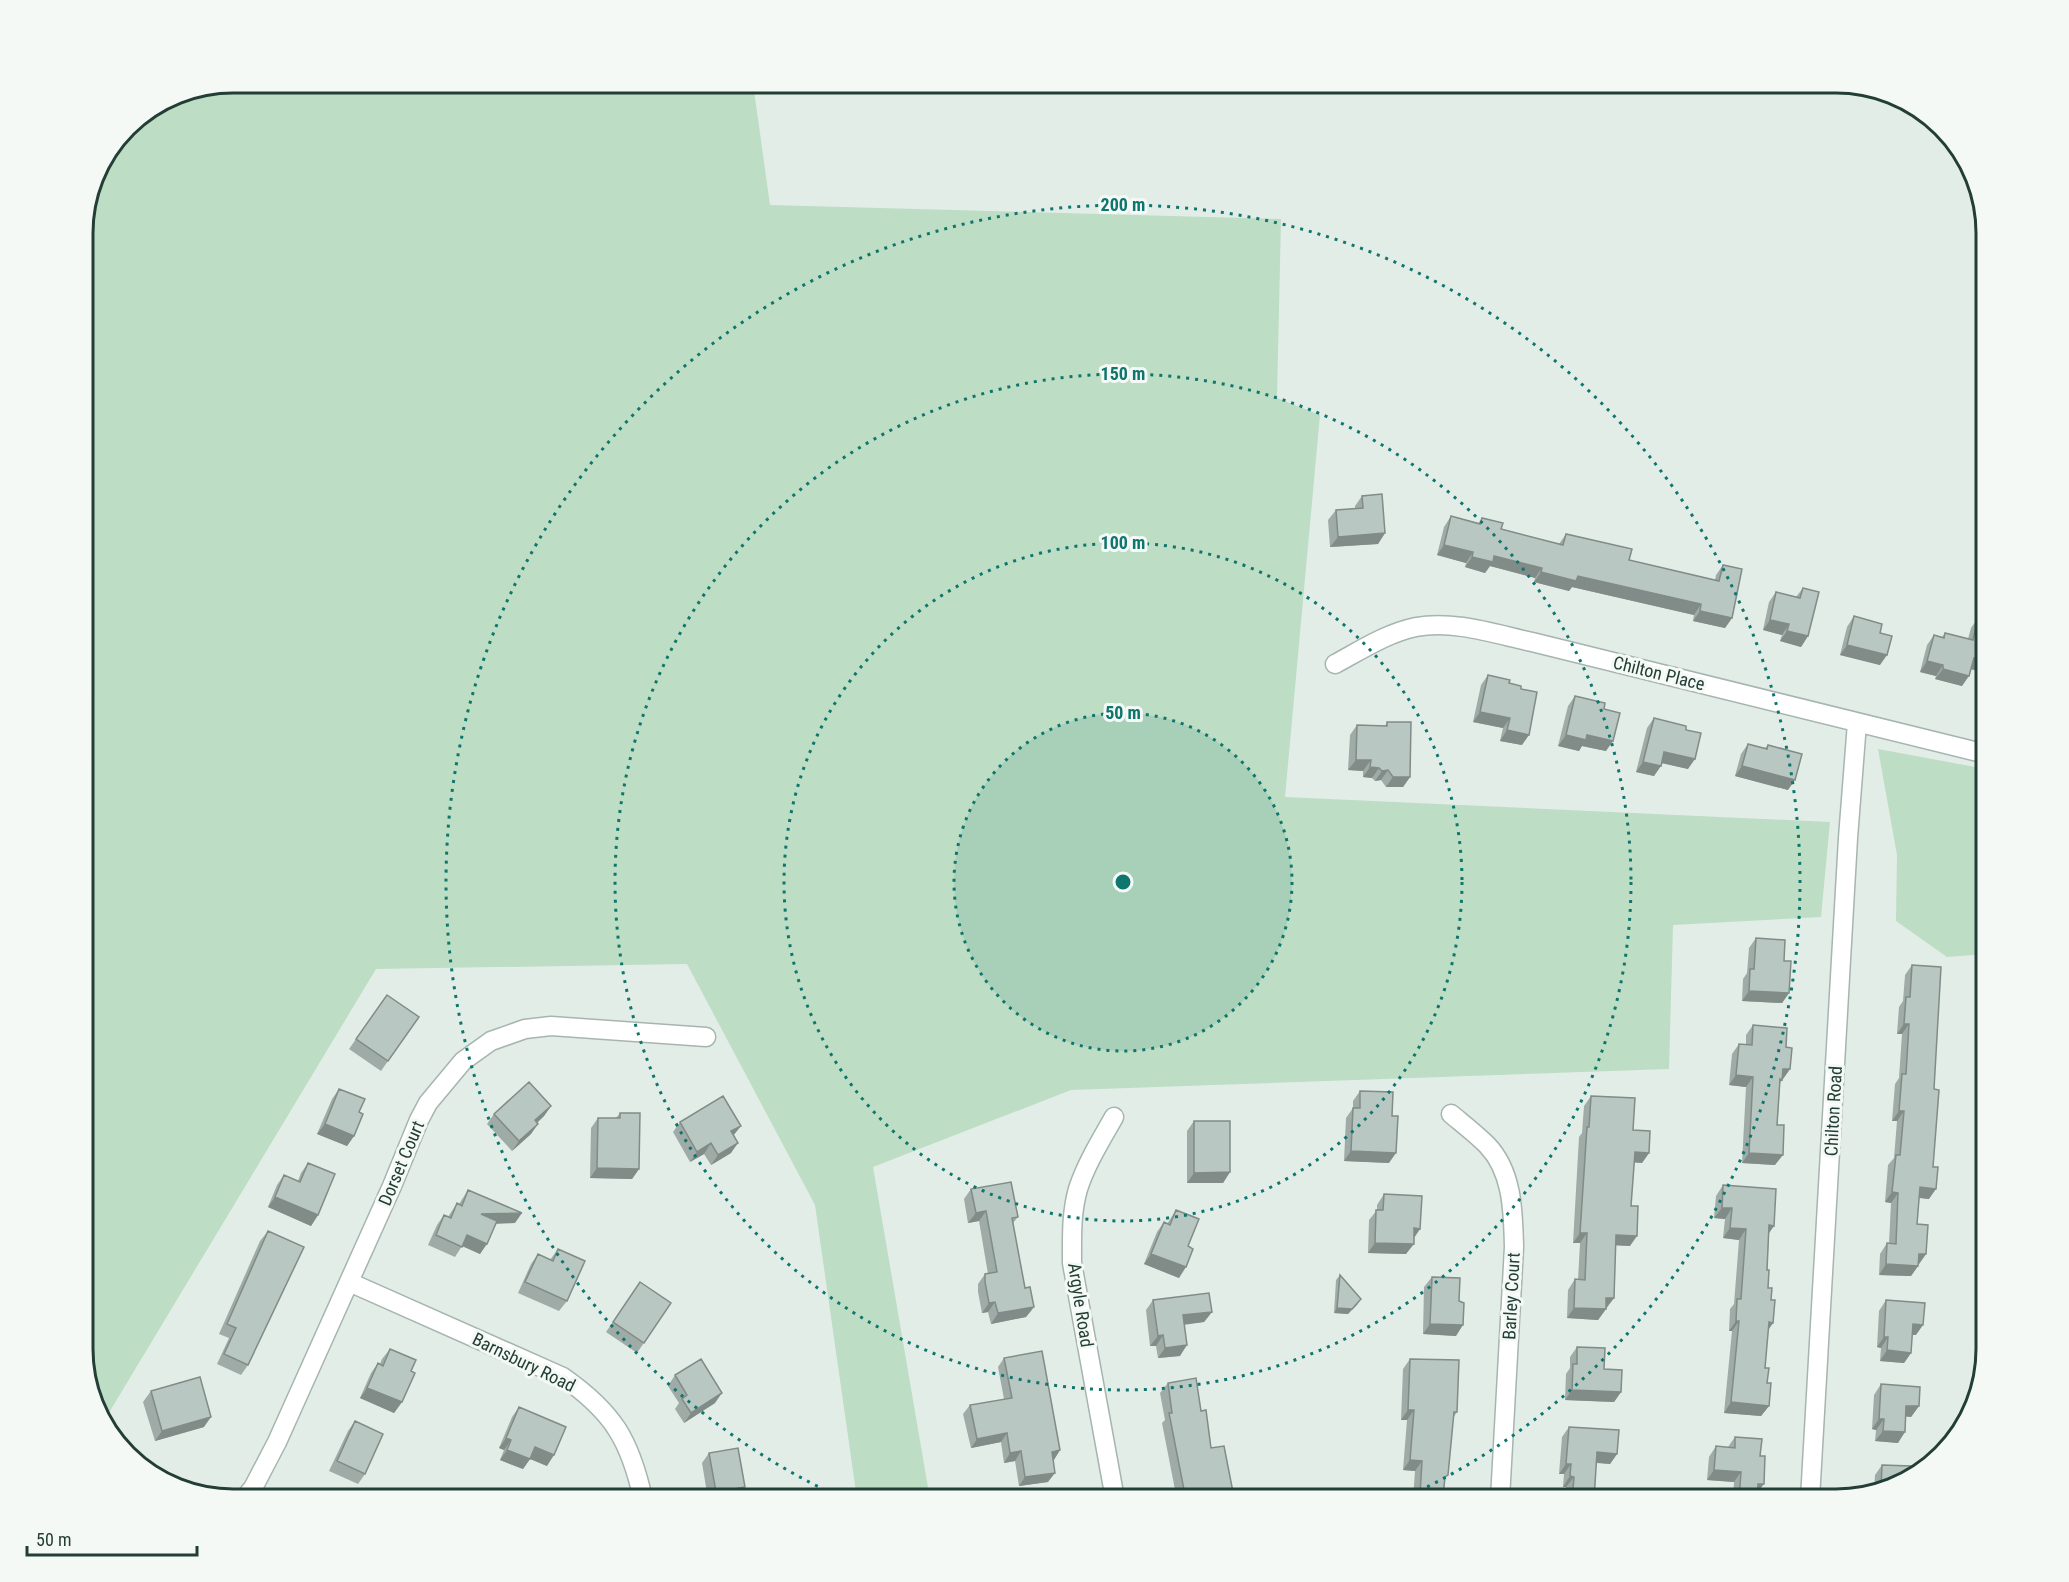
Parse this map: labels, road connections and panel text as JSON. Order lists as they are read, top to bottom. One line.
{"streets":{"street":["Chilton Place","Chilton Road","Dorset Court","Barley Court","Argyle Road","Barnsbury Road"]},"crossings":[["Chilton Place","Chilton Road"],["Dorset Court","Barnsbury Road"]],"scale_bar":"50 m","rings":["200 m","150 m","100 m","50 m"]}
